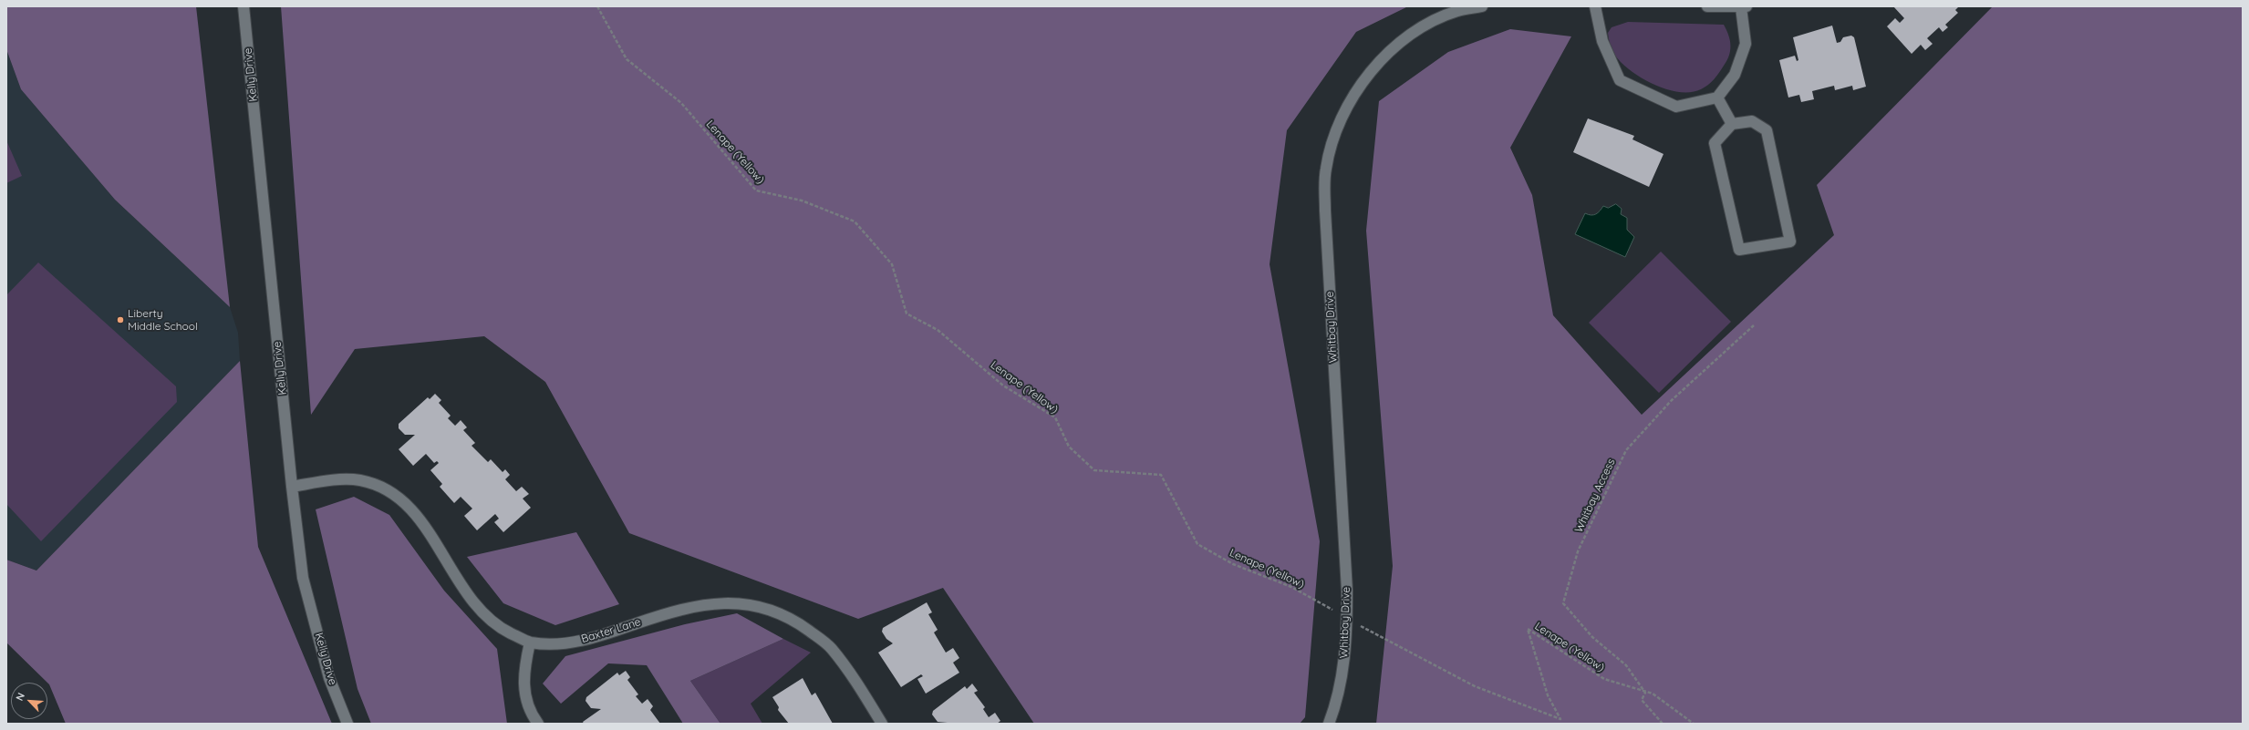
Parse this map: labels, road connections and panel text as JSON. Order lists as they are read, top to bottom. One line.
{"streets":{"street":["Kelly Drive","Whitbay Drive","Baxter Lane"],"path":["Lenape (Yellow)","Whitbay Access"]},"crossings":[["Kelly Drive","Baxter Lane"],["Lenape (Yellow)","Whitbay Drive"],["Lenape (Yellow)","Whitbay Access"]],"places":["Liberty Middle School"],"north":"top left"}
